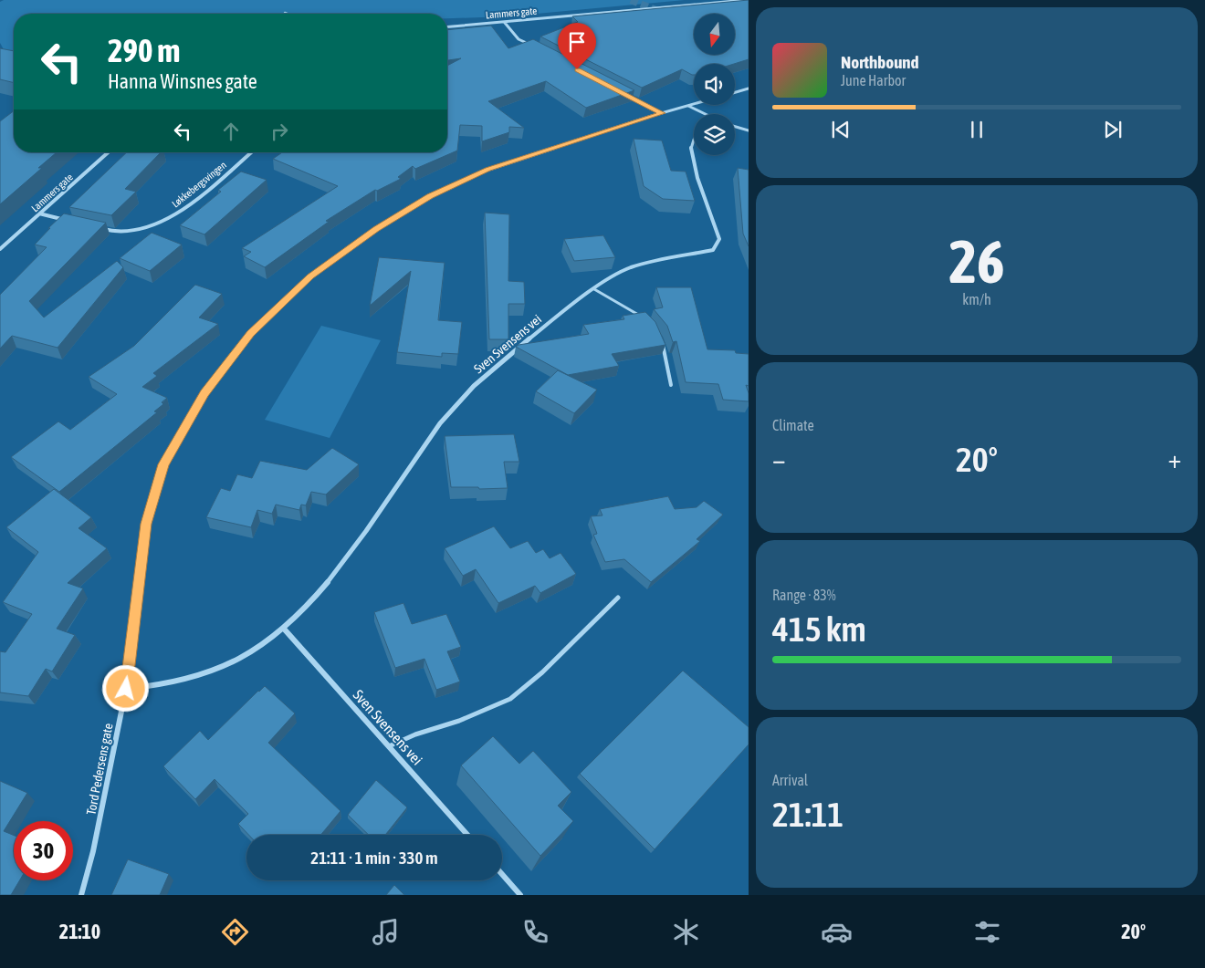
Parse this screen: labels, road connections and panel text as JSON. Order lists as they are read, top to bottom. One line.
{"streets":{"street":["Lammers gate","Løkkebergsvingen","Sven Svensens vei","Tord Pedersens gate"]},"crossings":[["Sven Svensens vei","Tord Pedersens gate"]],"north":"bottom","page":{"turn":["290 m","Hanna Winsnes gate"],"song":["Northbound","June Harbor"],"tile":[["26","km/h"],"Climate",["Range · 83%","415 km"],["Arrival","21:11"]],"heat":["−","20°","+"],"limit":"30","trip":"21:11 · 1 min · 330 m","tabs":["21:10","20°"]}}
